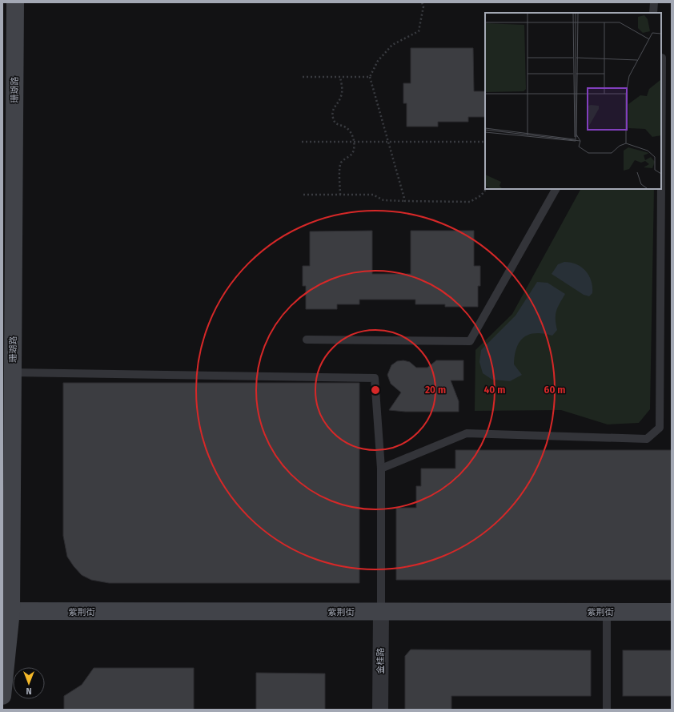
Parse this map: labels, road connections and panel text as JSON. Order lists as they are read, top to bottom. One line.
{"streets":{"street":["珊瑚路","紫荆街","金桂路"]},"crossings":[["珊瑚路","紫荆街"],["紫荆街","金桂路"]],"north":"bottom","rings":["20 m","40 m","60 m"]}
